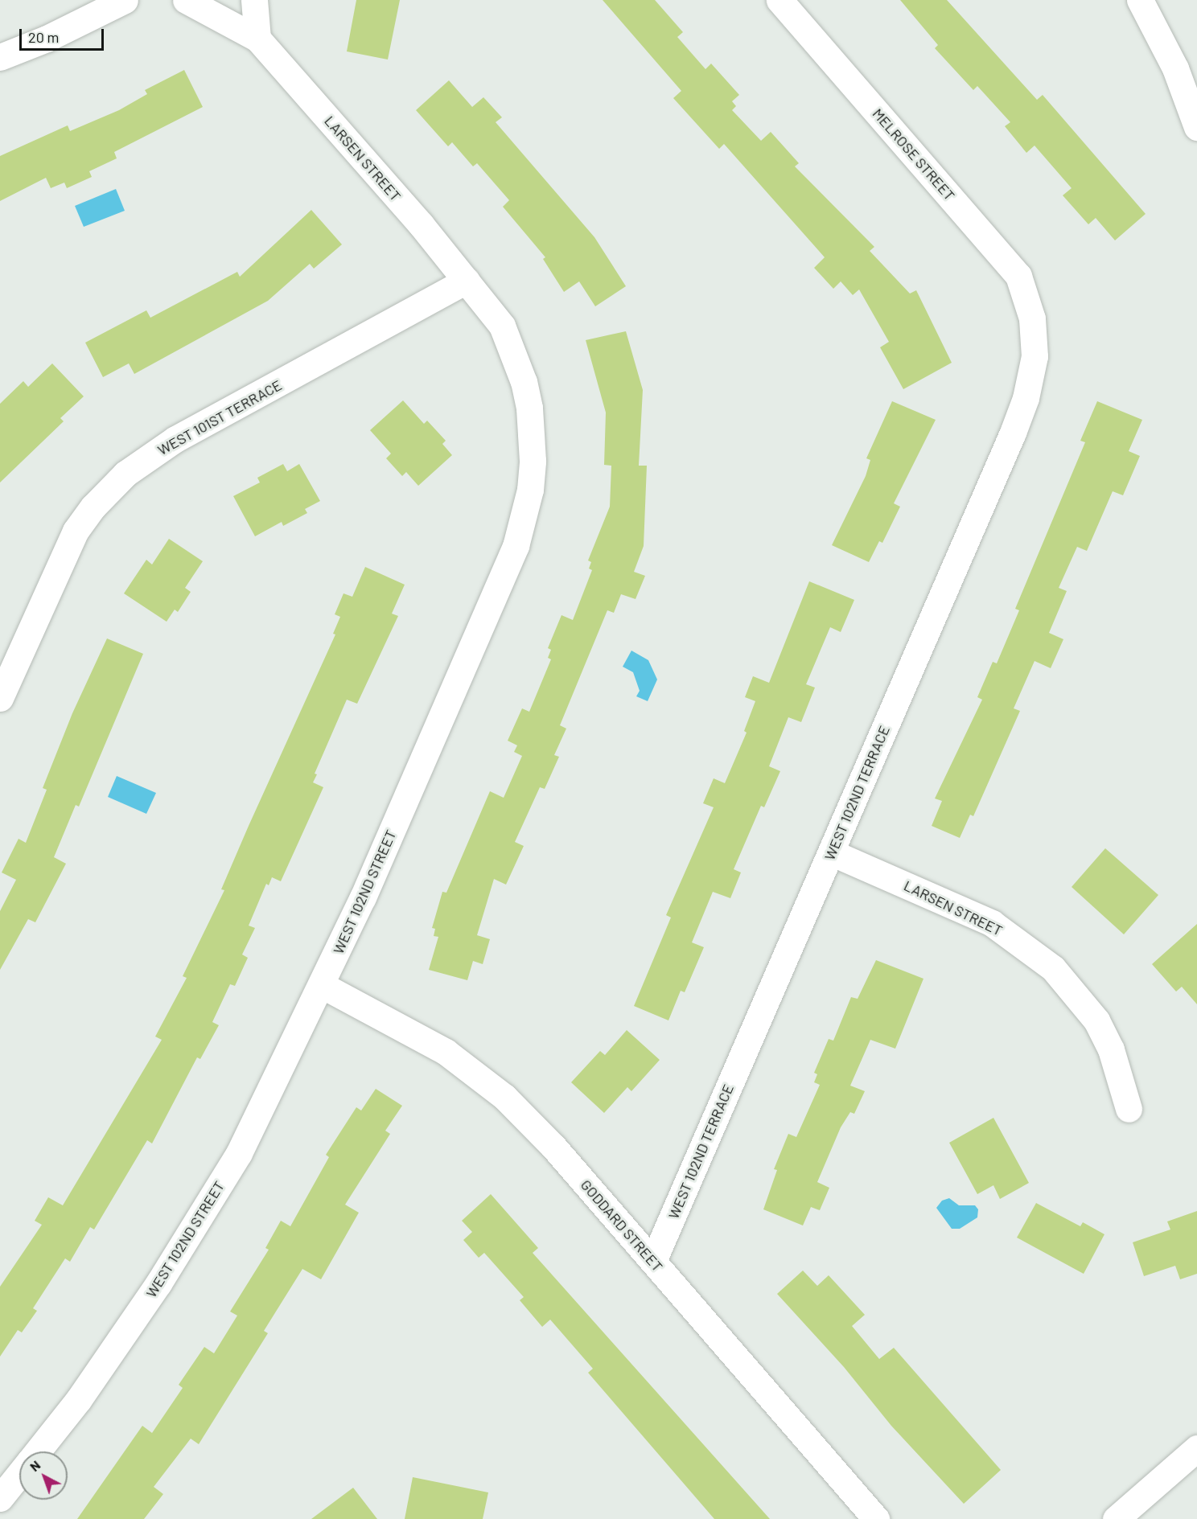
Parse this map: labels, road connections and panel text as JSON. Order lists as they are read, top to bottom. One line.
{"streets":{"main road":["MELROSE STREET","LARSEN STREET","WEST 101ST TERRACE","WEST 102ND TERRACE","WEST 102ND STREET","GODDARD STREET"]},"crossings":[["MELROSE STREET","WEST 102ND TERRACE"],["LARSEN STREET","WEST 101ST TERRACE"],["LARSEN STREET","WEST 102ND TERRACE"],["LARSEN STREET","WEST 102ND STREET"],["WEST 101ST TERRACE","WEST 102ND STREET"],["WEST 102ND TERRACE","GODDARD STREET"],["WEST 102ND STREET","GODDARD STREET"]],"scale_bar":"20 m","north":"top left"}
